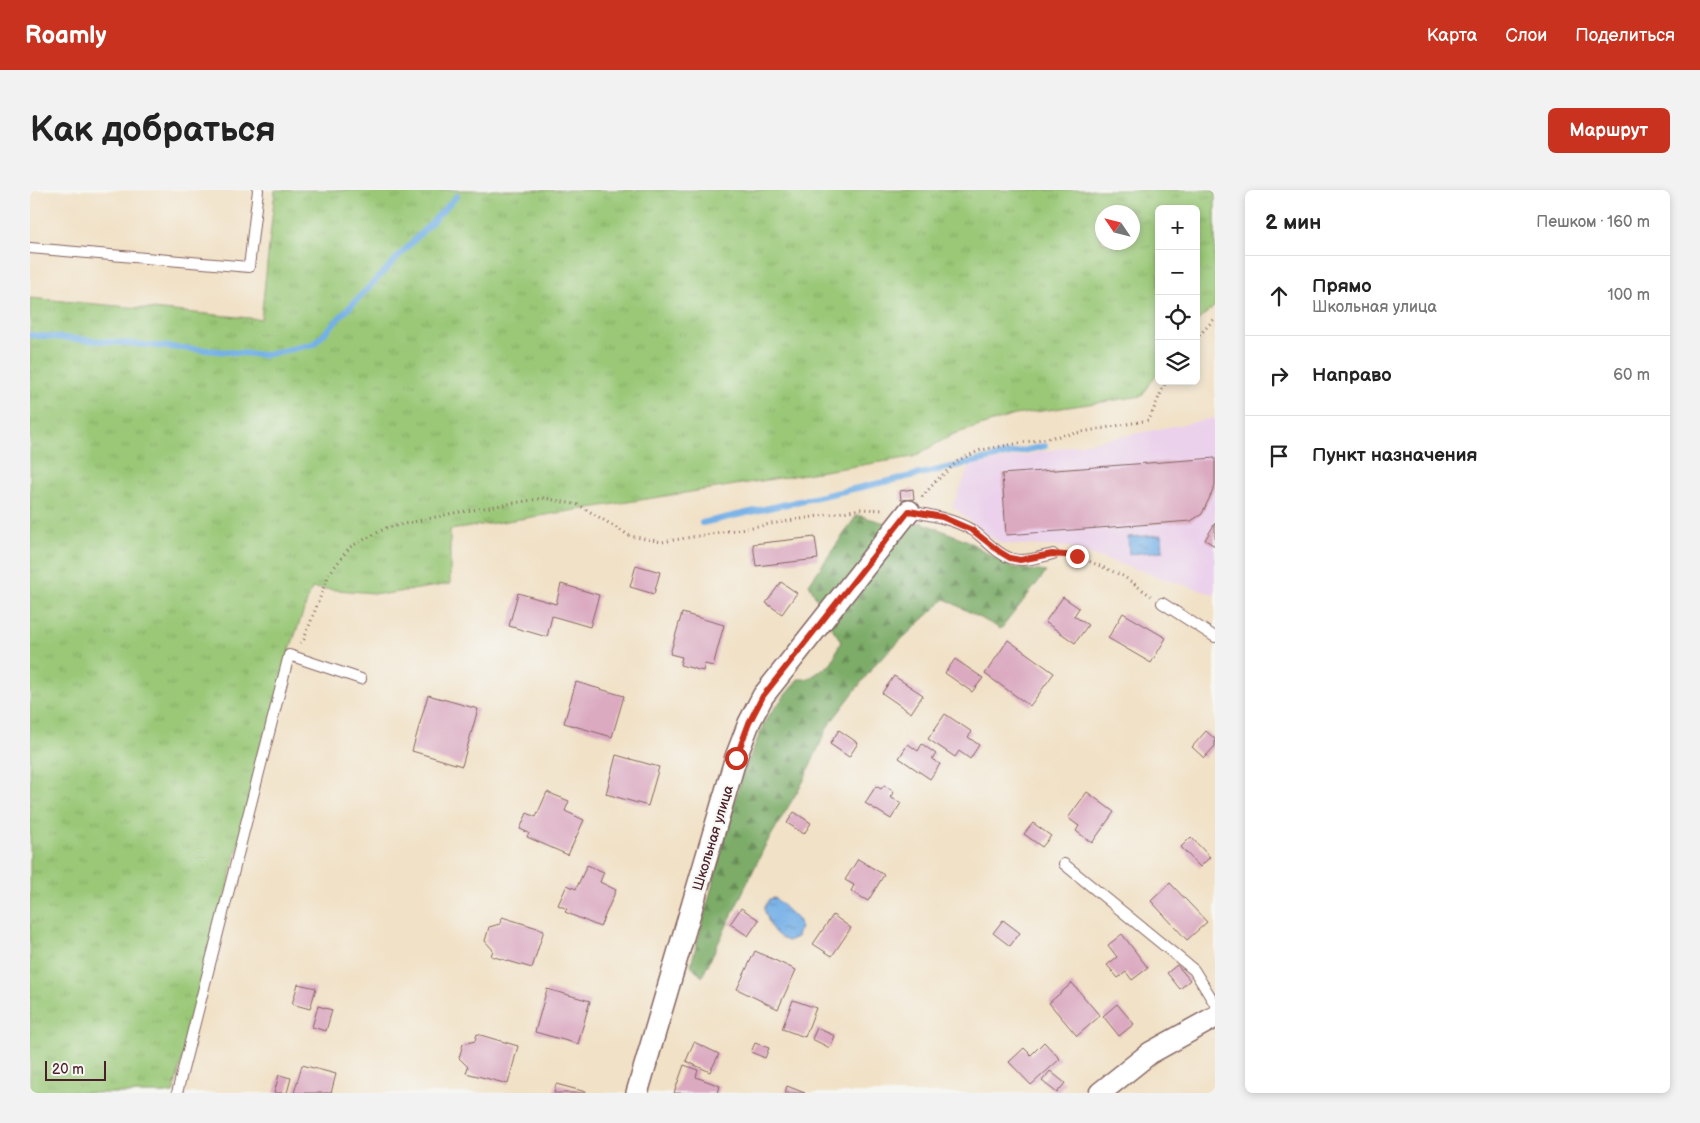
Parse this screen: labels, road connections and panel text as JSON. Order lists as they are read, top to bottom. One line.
{"streets":{"street":["Школьная улица"]},"scale_bar":"20 m","north":"top left","page":{"header":"Roamly","nav":["Карта","Слои","Поделиться"],"buttons":"Маршрут","title":"Как добраться","heading":["2 мин","Пешком · 160 m"],"map_buttons":["+","−"],"list":[["Прямо","Школьная улица","100 m"],["Направо","60 m"],"Пункт назначения"],"scale":"20 m"}}
